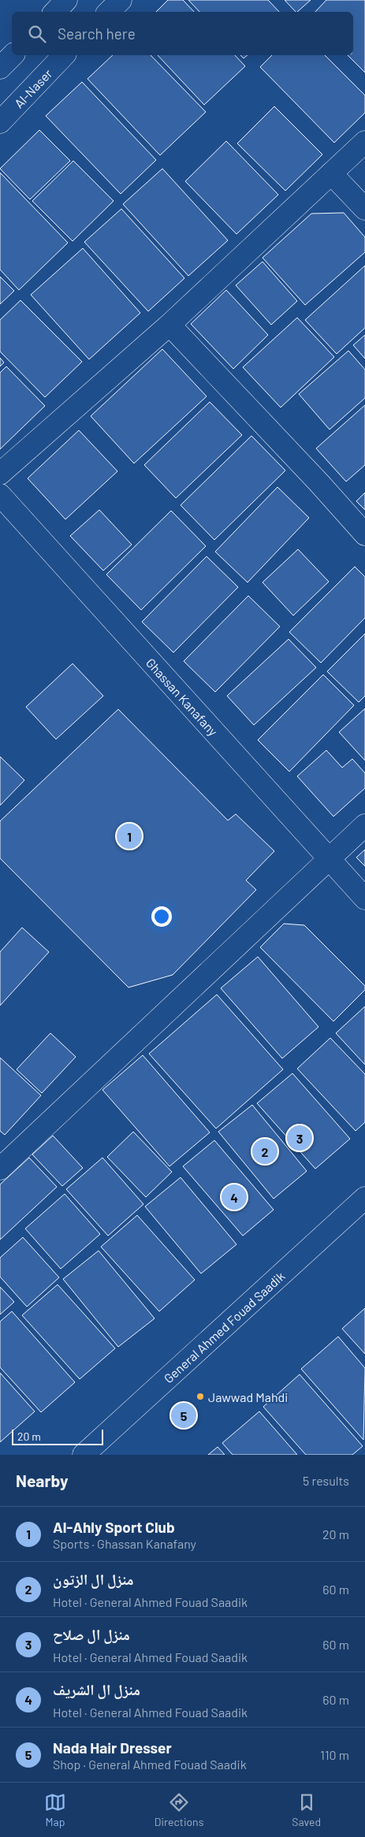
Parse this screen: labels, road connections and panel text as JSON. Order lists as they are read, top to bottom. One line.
{"streets":{"street":["Al-Naser","Ghassan Kanafany","General Ahmed Fouad Saadik"]},"places":["Jawwad Mahdi"],"scale_bar":"20 m","page":{"search":"Search here","pins":["1","3","2","4","5"],"scale":"20 m","heading":["Nearby","5 results"],"list":[{"mark":"1","name":"Al-Ahly Sport Club","note":"Sports · Ghassan Kanafany","value":"20 m"},{"mark":"2","name":"منزل ال الزتون","note":"Hotel · General Ahmed Fouad Saadik","value":"60 m"},{"mark":"3","name":"منزل ال صلاح","note":"Hotel · General Ahmed Fouad Saadik","value":"60 m"},{"mark":"4","name":"منزل ال الشريف","note":"Hotel · General Ahmed Fouad Saadik","value":"60 m"},{"mark":"5","name":"Nada Hair Dresser","note":"Shop · General Ahmed Fouad Saadik","value":"110 m"}],"nav":["Map","Directions","Saved"]}}
